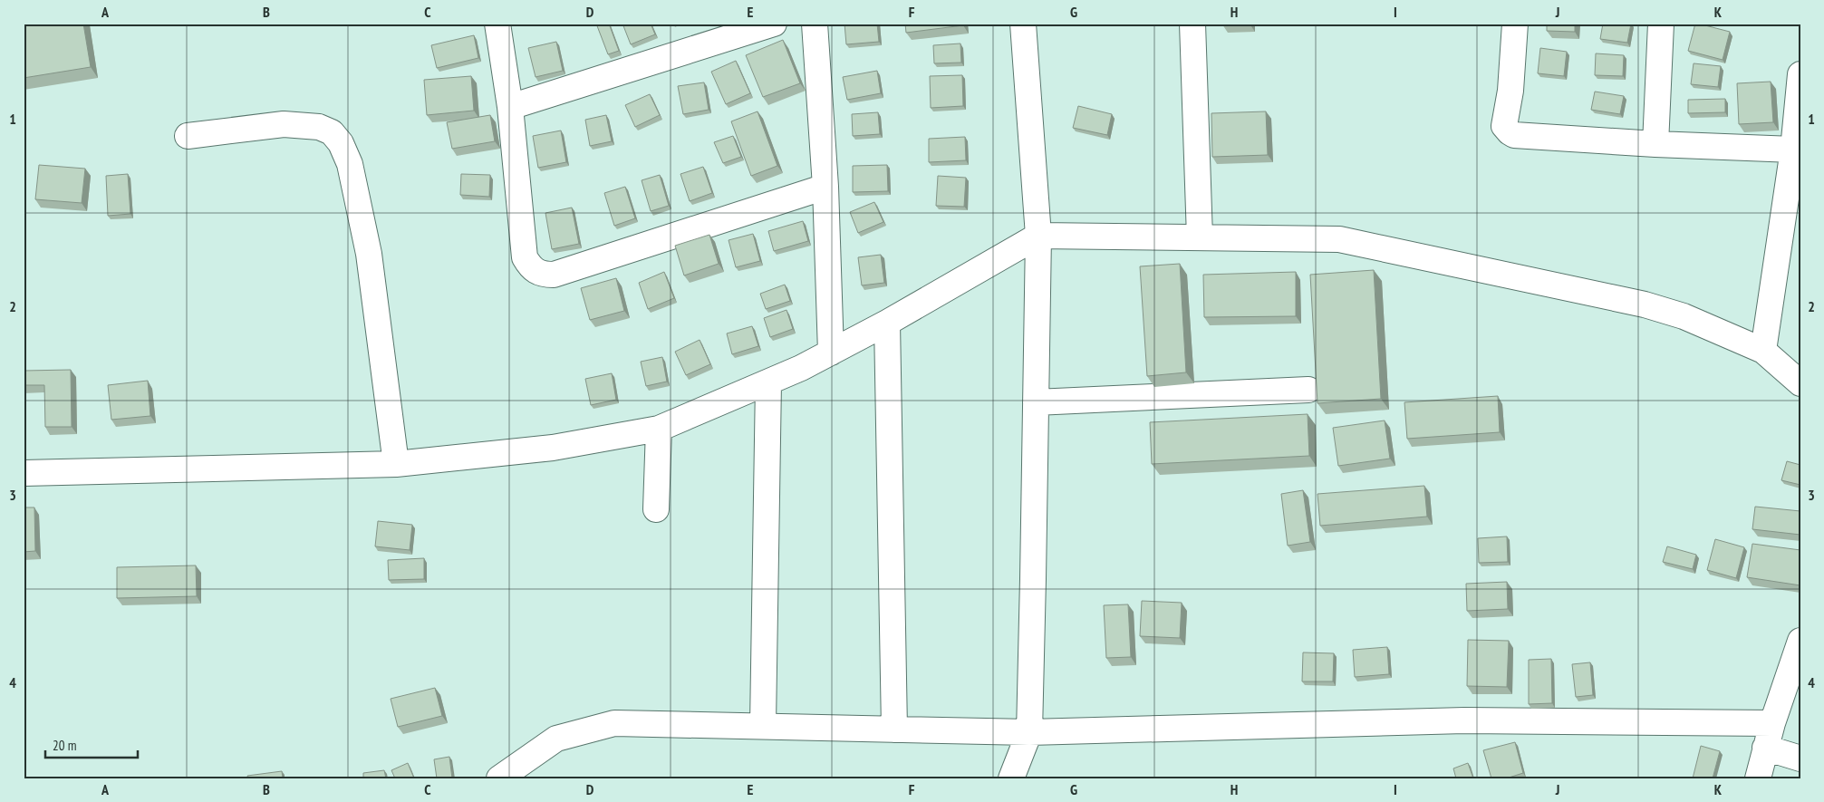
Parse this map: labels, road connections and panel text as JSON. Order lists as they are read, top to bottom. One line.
{"scale_bar":"20 m","grid":{"columns":["A","B","C","D","E","F","G","H","I","J","K"],"rows":["1","2","3","4"]}}
